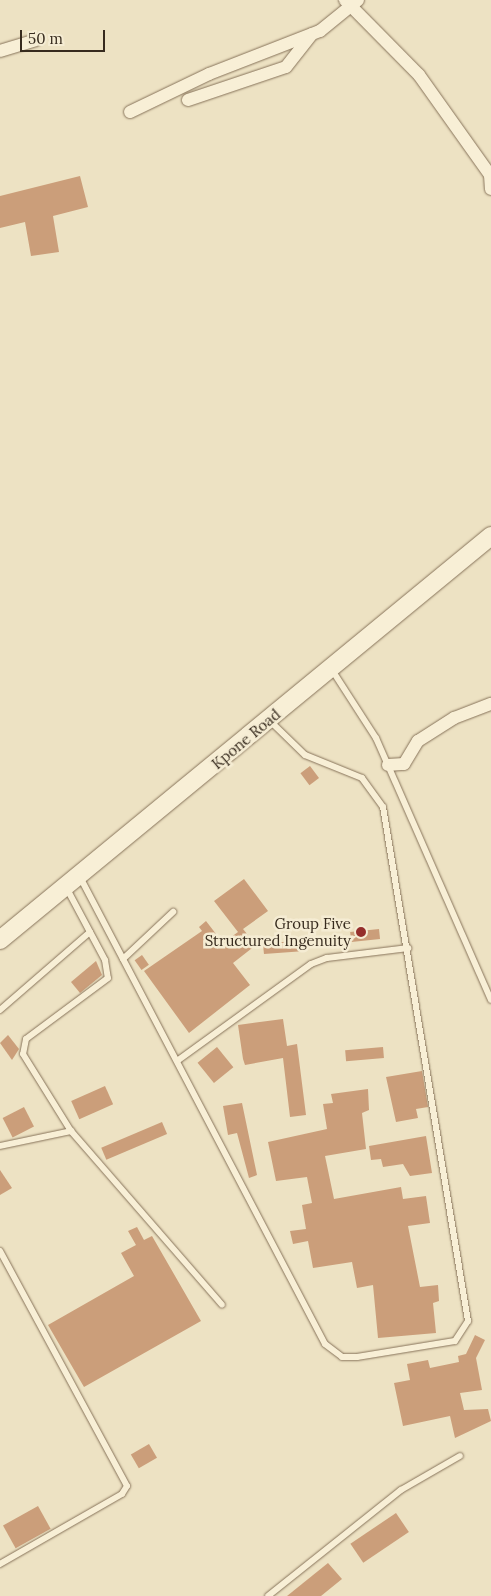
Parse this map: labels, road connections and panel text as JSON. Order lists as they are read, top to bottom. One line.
{"streets":{"main road":["Kpone Road"]},"places":["Group Five Structured Ingenuity"],"scale_bar":"50 m"}
